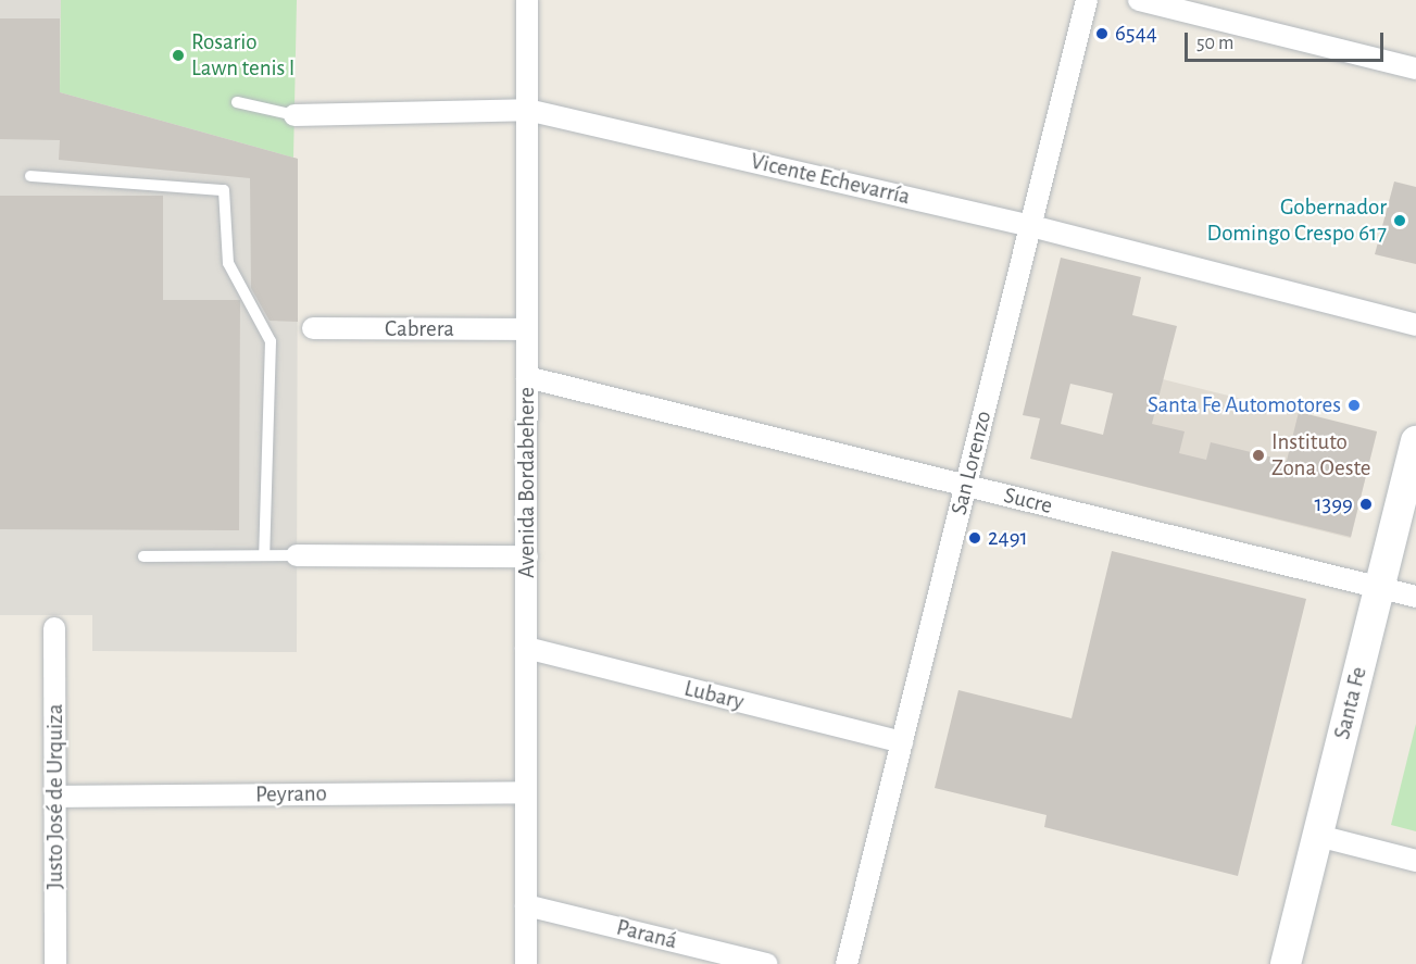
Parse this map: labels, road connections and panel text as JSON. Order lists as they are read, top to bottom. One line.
{"streets":{"main road":["Santa Fe"],"street":["Vicente Echevarría","Cabrera","San Lorenzo","Avenida Bordabehere","Sucre","Lubary","Peyrano","Justo José de Urquiza","Paraná"]},"crossings":[["Vicente Echevarría","San Lorenzo"],["Vicente Echevarría","Avenida Bordabehere"],["Cabrera","Avenida Bordabehere"],["San Lorenzo","Sucre"],["San Lorenzo","Lubary"],["Avenida Bordabehere","Sucre"],["Avenida Bordabehere","Lubary"],["Avenida Bordabehere","Peyrano"],["Avenida Bordabehere","Paraná"],["Sucre","Santa Fe"],["Peyrano","Justo José de Urquiza"]],"places":["6544","Rosario Lawn tenis I","Gobernador Domingo Crespo 617","Santa Fe Automotores","Instituto Zona Oeste","1399","2491"],"scale_bar":"50 m"}
